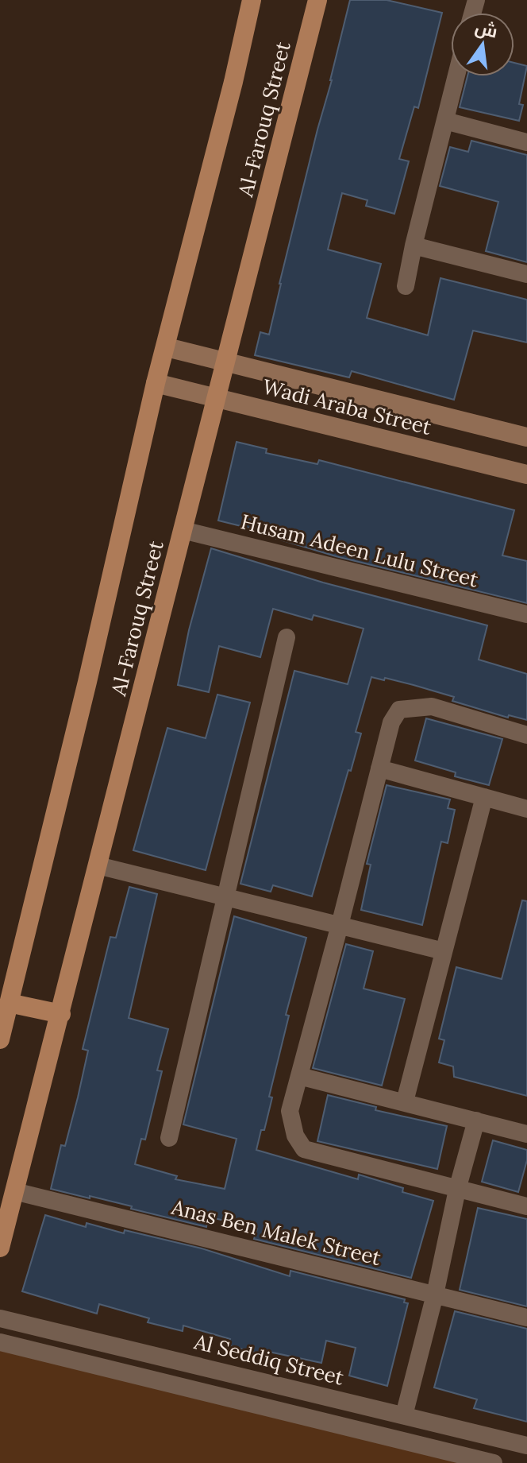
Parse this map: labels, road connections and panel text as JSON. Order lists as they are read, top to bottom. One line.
{"streets":{"main road":["Al-Farouq Street","Wadi Araba Street"],"street":["Husam Adeen Lulu Street","Anas Ben Malek Street","Al Seddiq Street"]},"crossings":[["Al-Farouq Street","Wadi Araba Street"],["Al-Farouq Street","Husam Adeen Lulu Street"],["Al-Farouq Street","Anas Ben Malek Street"]],"north":"top"}
